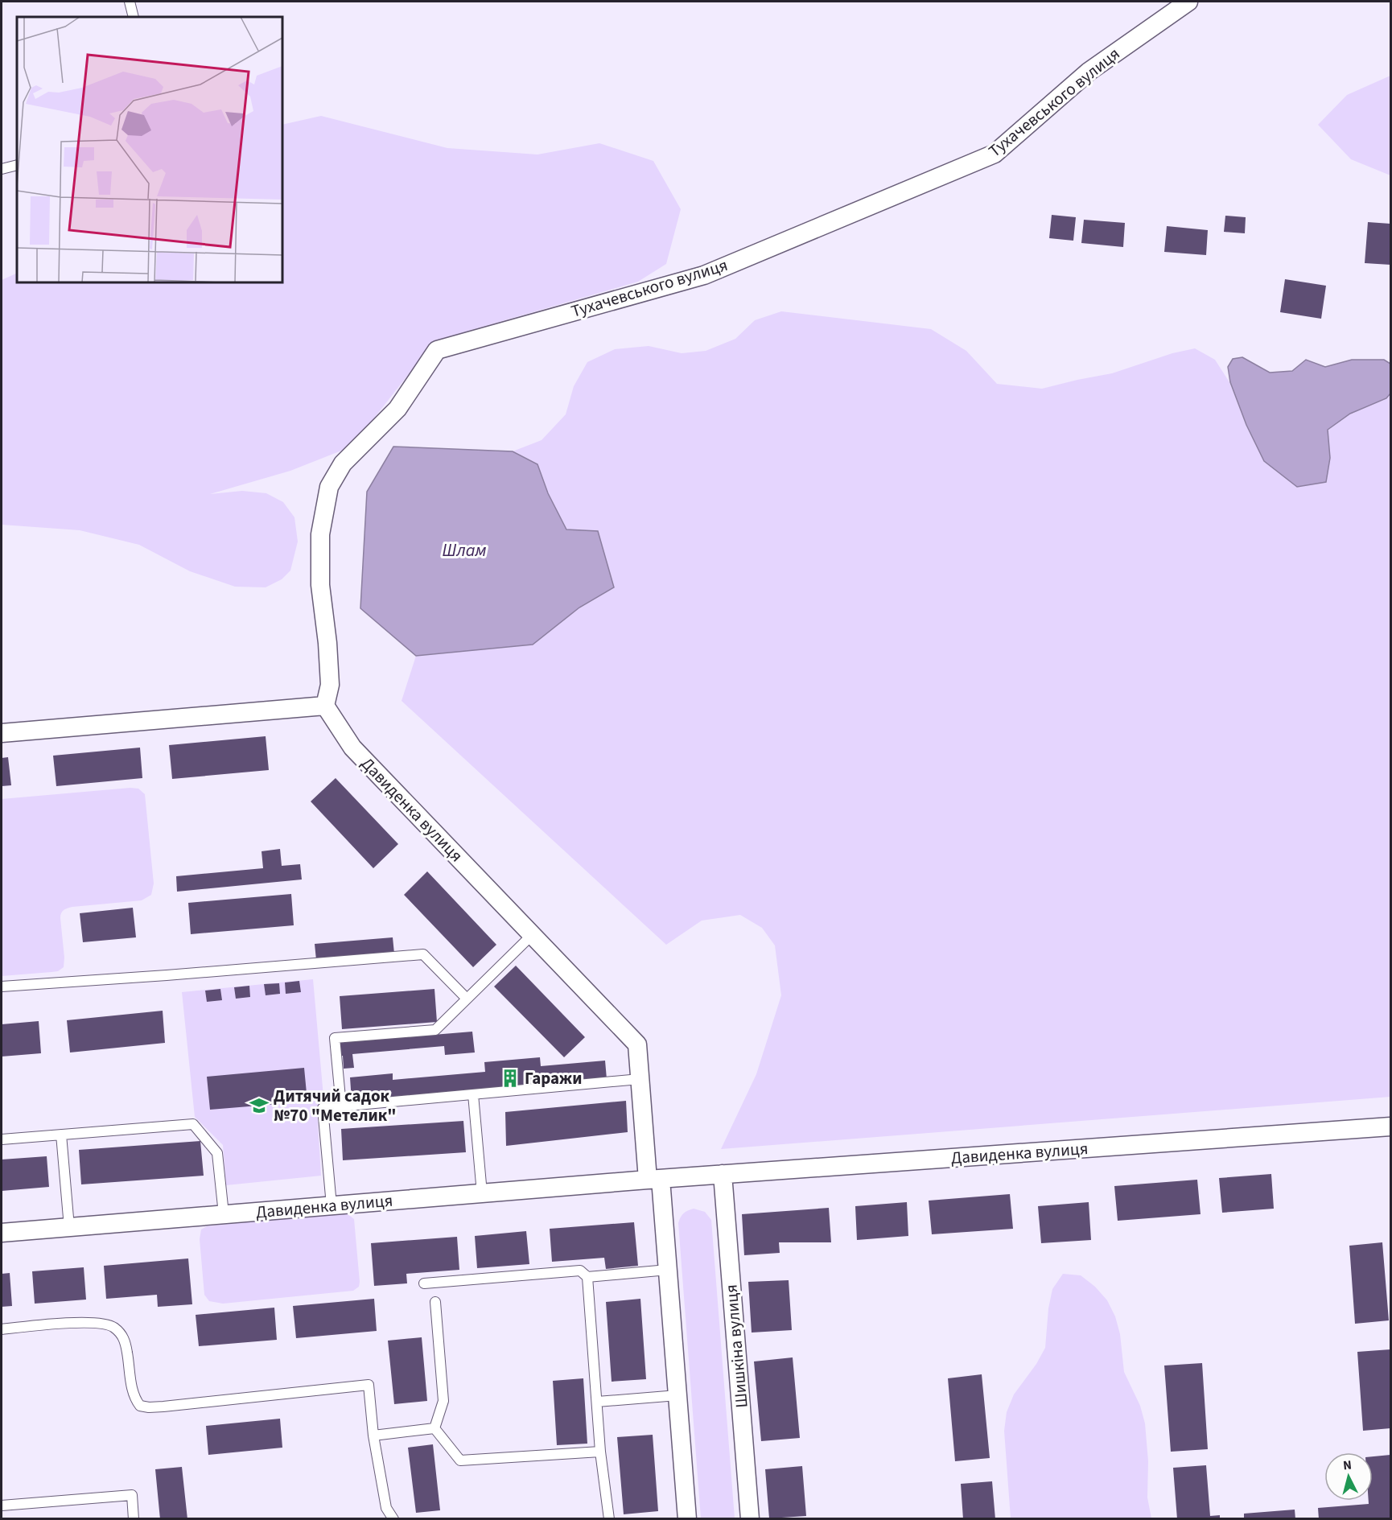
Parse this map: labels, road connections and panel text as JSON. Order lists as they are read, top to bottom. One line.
{"streets":{"street":["Тухачевського вулиця","Давиденка вулиця","Шишкiна вулиця"]},"crossings":[["Тухачевського вулиця","Давиденка вулиця"],["Давиденка вулиця","Шишкiна вулиця"]],"water":["Шлам"],"places":{"building":["Гаражи"],"school or university":["Дитячий садок №70 \"Метелик\""]},"north":"top"}
